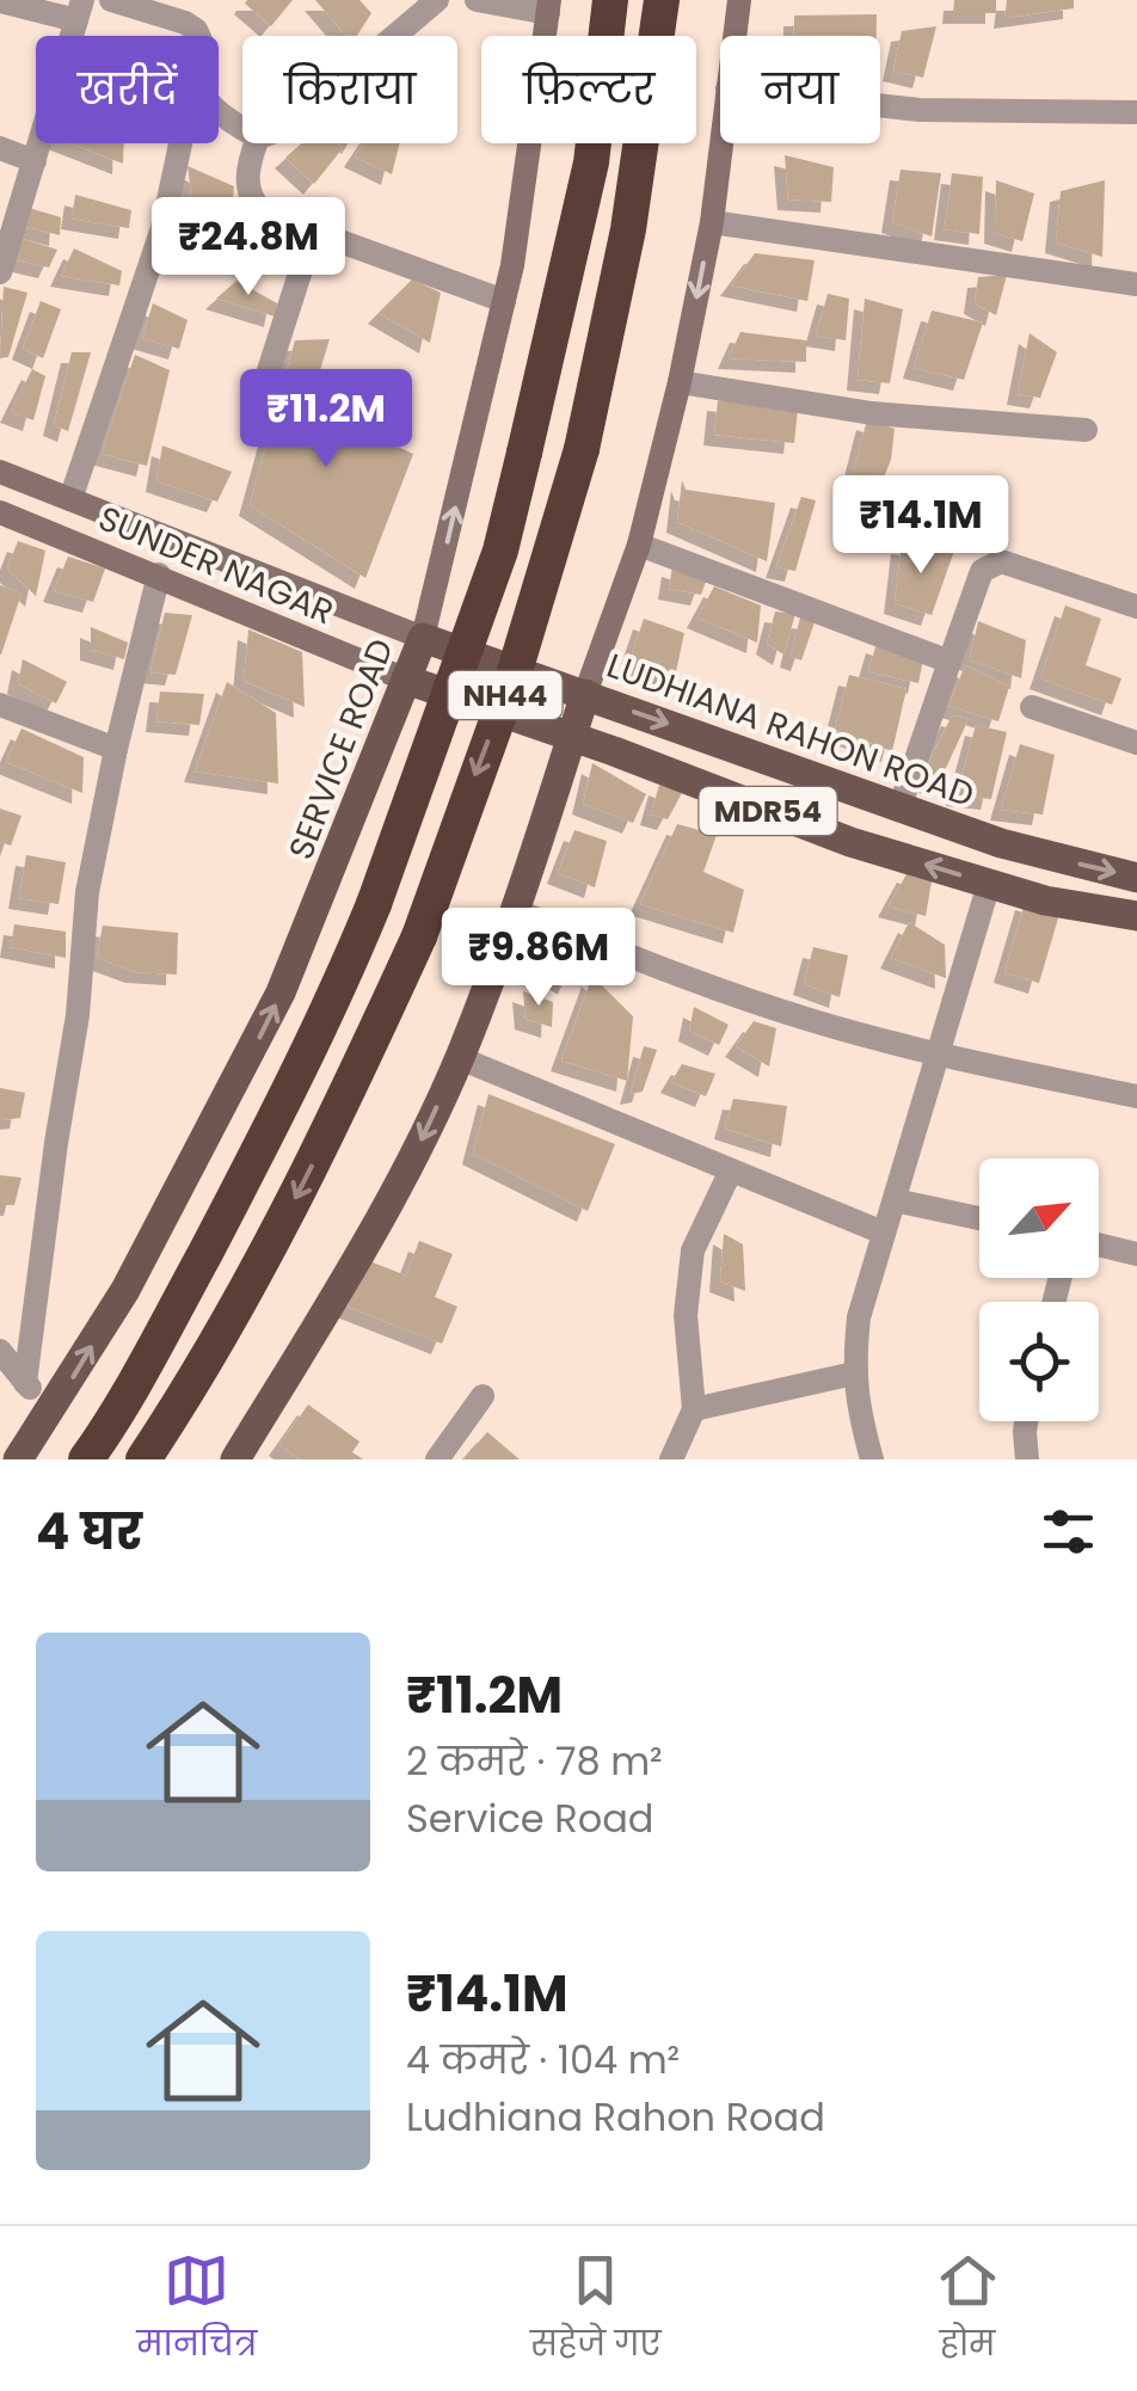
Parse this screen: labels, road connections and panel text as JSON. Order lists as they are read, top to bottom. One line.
{"streets":{"highway":["NH44"],"main road":["LUDHIANA RAHON ROAD","SERVICE ROAD","MDR54"],"street":["SUNDER NAGAR"]},"crossings":[["SUNDER NAGAR","SERVICE ROAD"],["SUNDER NAGAR","MDR54"],["LUDHIANA RAHON ROAD","SERVICE ROAD"],["SERVICE ROAD","MDR54"]],"north":"top right","page":{"chip":["खरीदें","किराया","फ़िल्टर","नया"],"price":["₹24.8M","₹11.2M","₹14.1M","₹9.86M"],"heading":"4 घर","list":[{"name":"₹11.2M","note":"2 कमरे · 78 m² · Service Road"},{"name":"₹14.1M","note":"4 कमरे · 104 m² · Ludhiana Rahon Road"}],"tabs":["मानचित्र","सहेजे गए","होम"]}}
